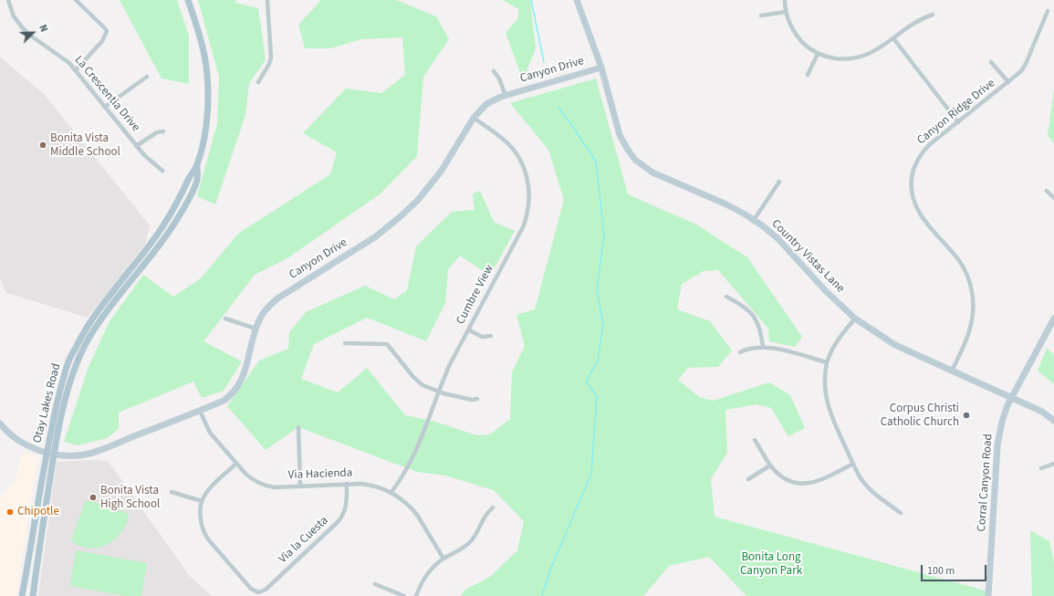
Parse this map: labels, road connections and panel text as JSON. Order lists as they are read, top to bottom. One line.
{"streets":{"main road":["Otay Lakes Road"],"street":["Canyon Drive","La Crescentia Drive","Canyon Ridge Drive","Country Vistas Lane","Cumbre View","Via Hacienda","Corral Canyon Road","Via la Cuesta"]},"crossings":[["Canyon Drive","Country Vistas Lane"],["Canyon Drive","Cumbre View"],["Canyon Drive","Otay Lakes Road"],["Canyon Drive","Via Hacienda"],["Canyon Ridge Drive","Country Vistas Lane"],["Country Vistas Lane","Corral Canyon Road"],["Cumbre View","Via Hacienda"],["Via Hacienda","Via la Cuesta"]],"parks":["Bonita Long Canyon Park"],"places":["Bonita Vista Middle School","Corpus Christi Catholic Church","Bonita Vista High School","Chipotle"],"scale_bar":"100 m","north":"top right"}
